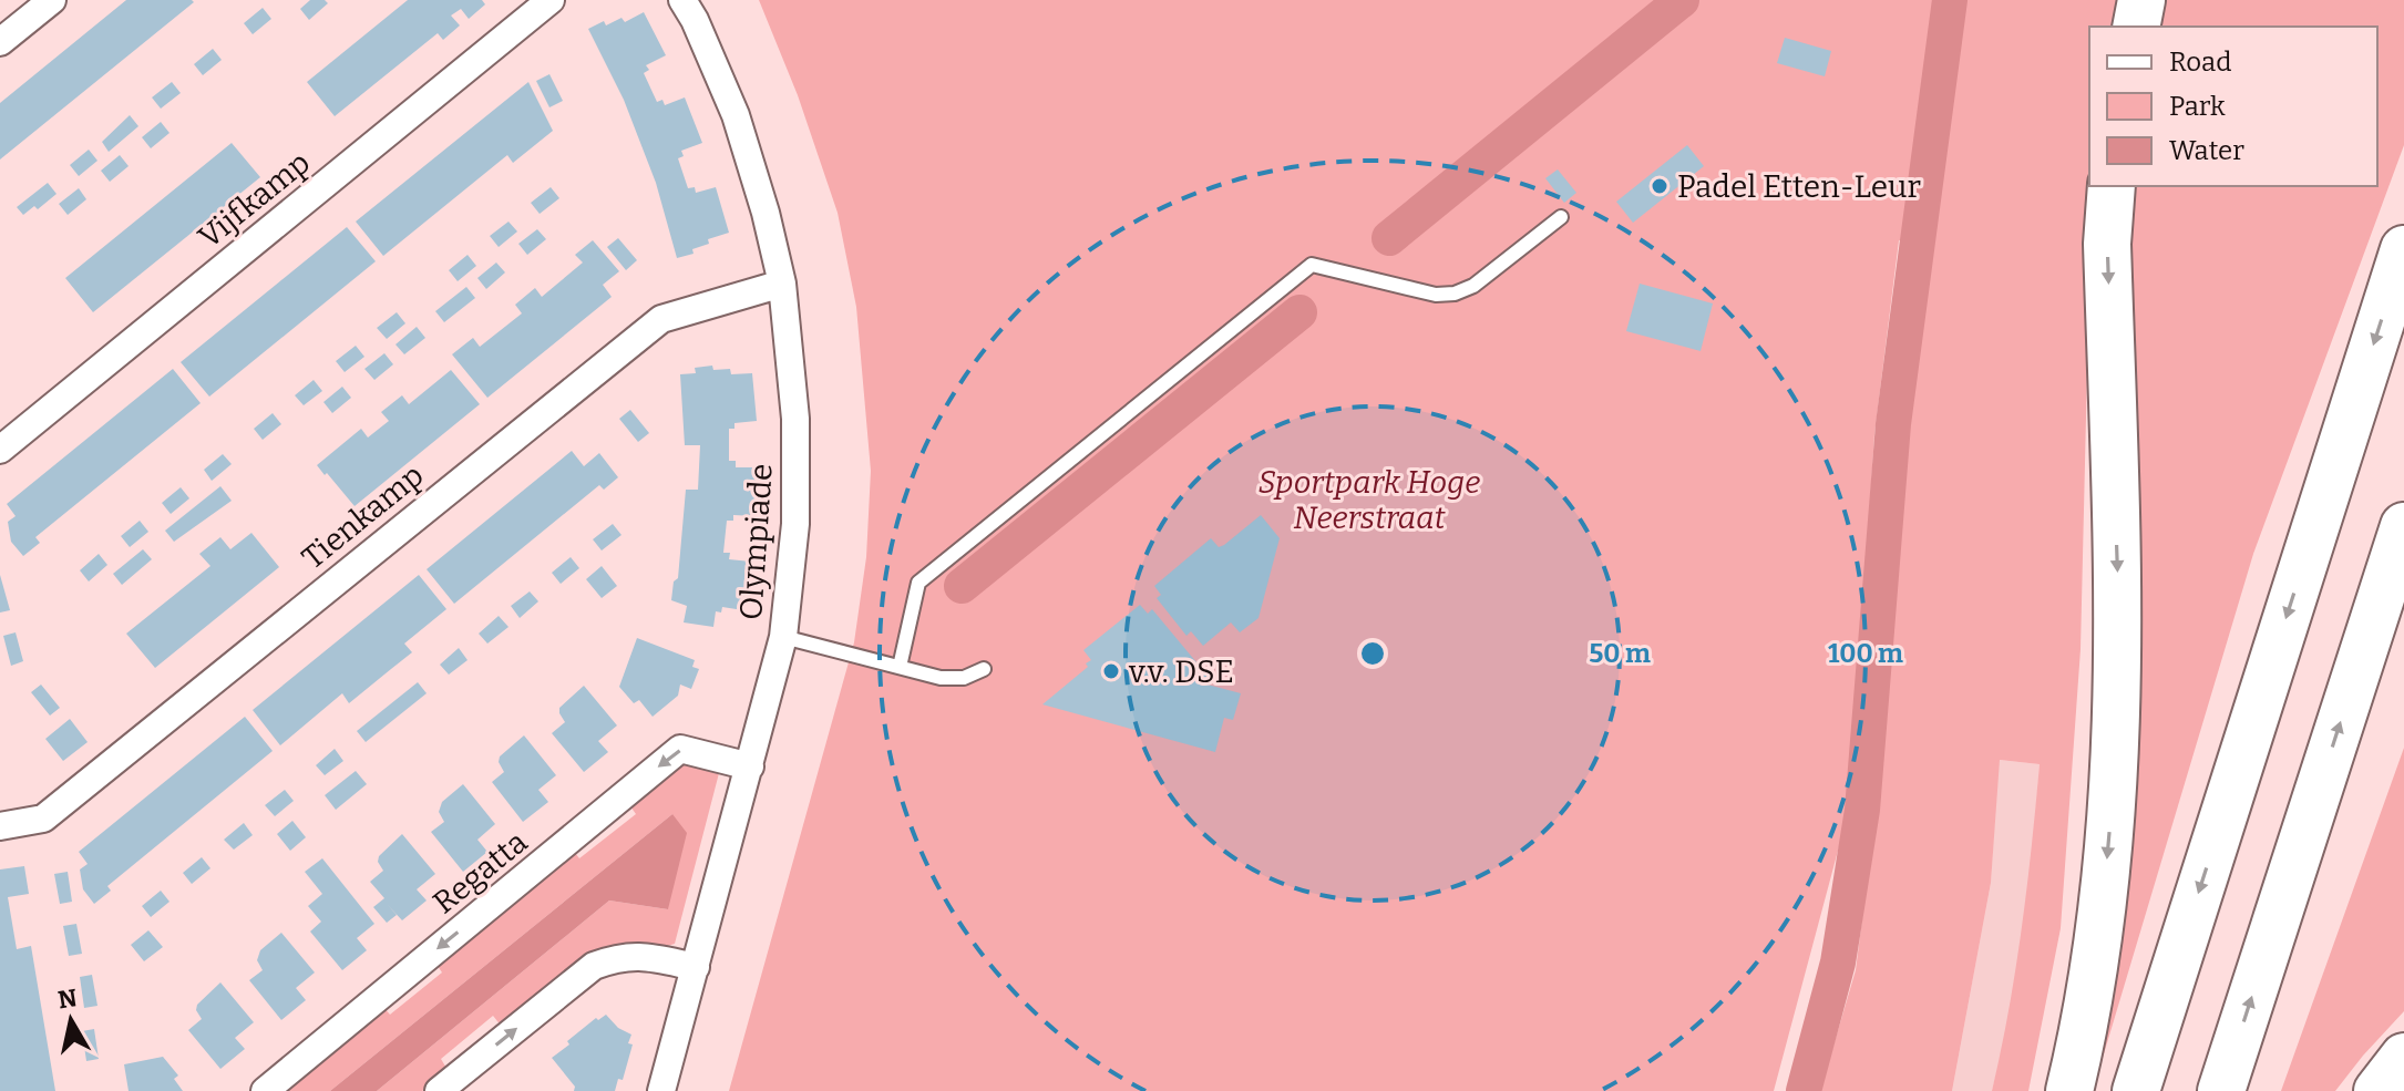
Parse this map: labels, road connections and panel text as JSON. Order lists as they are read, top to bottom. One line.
{"streets":{"street":["Vijfkamp","Tienkamp","Olympiade","Regatta"]},"crossings":[["Tienkamp","Olympiade"],["Olympiade","Regatta"]],"parks":["Sportpark Hoge Neerstraat"],"places":["Padel Etten-Leur","v.v. DSE"],"legend":["Road","Park","Water"],"north":"top","rings":["50 m","100 m"]}
